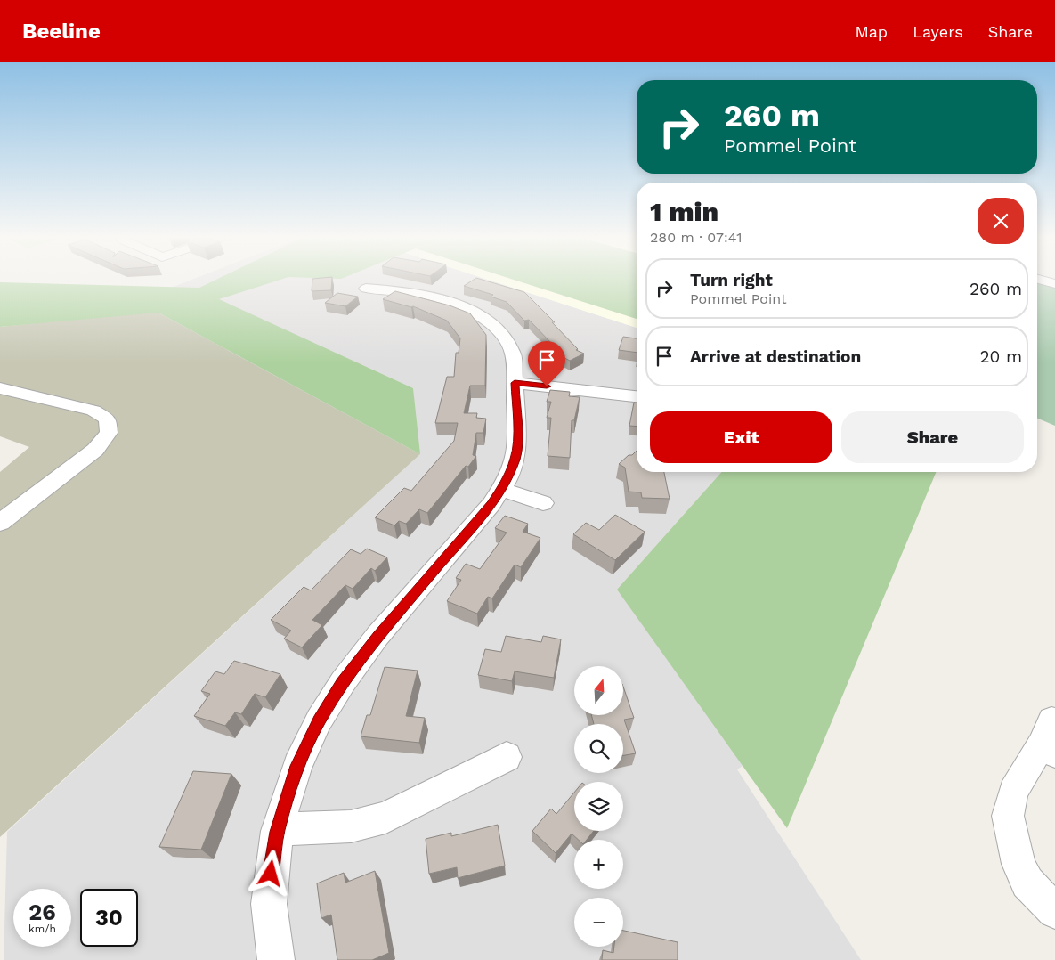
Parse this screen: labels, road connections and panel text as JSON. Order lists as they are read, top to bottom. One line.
{"north":"top","page":{"header":"Beeline","nav":["Map","Layers","Share"],"turn":["260 m","Pommel Point"],"heading":["1 min","280 m · 07:41"],"list":[{"name":"Turn right","note":"Pommel Point","value":"260 m"},{"name":"Arrive at destination","value":"20 m"}],"buttons":["Exit","Share"],"map_buttons":["+","−"],"speed":"26 km/h","limit":"30"}}
